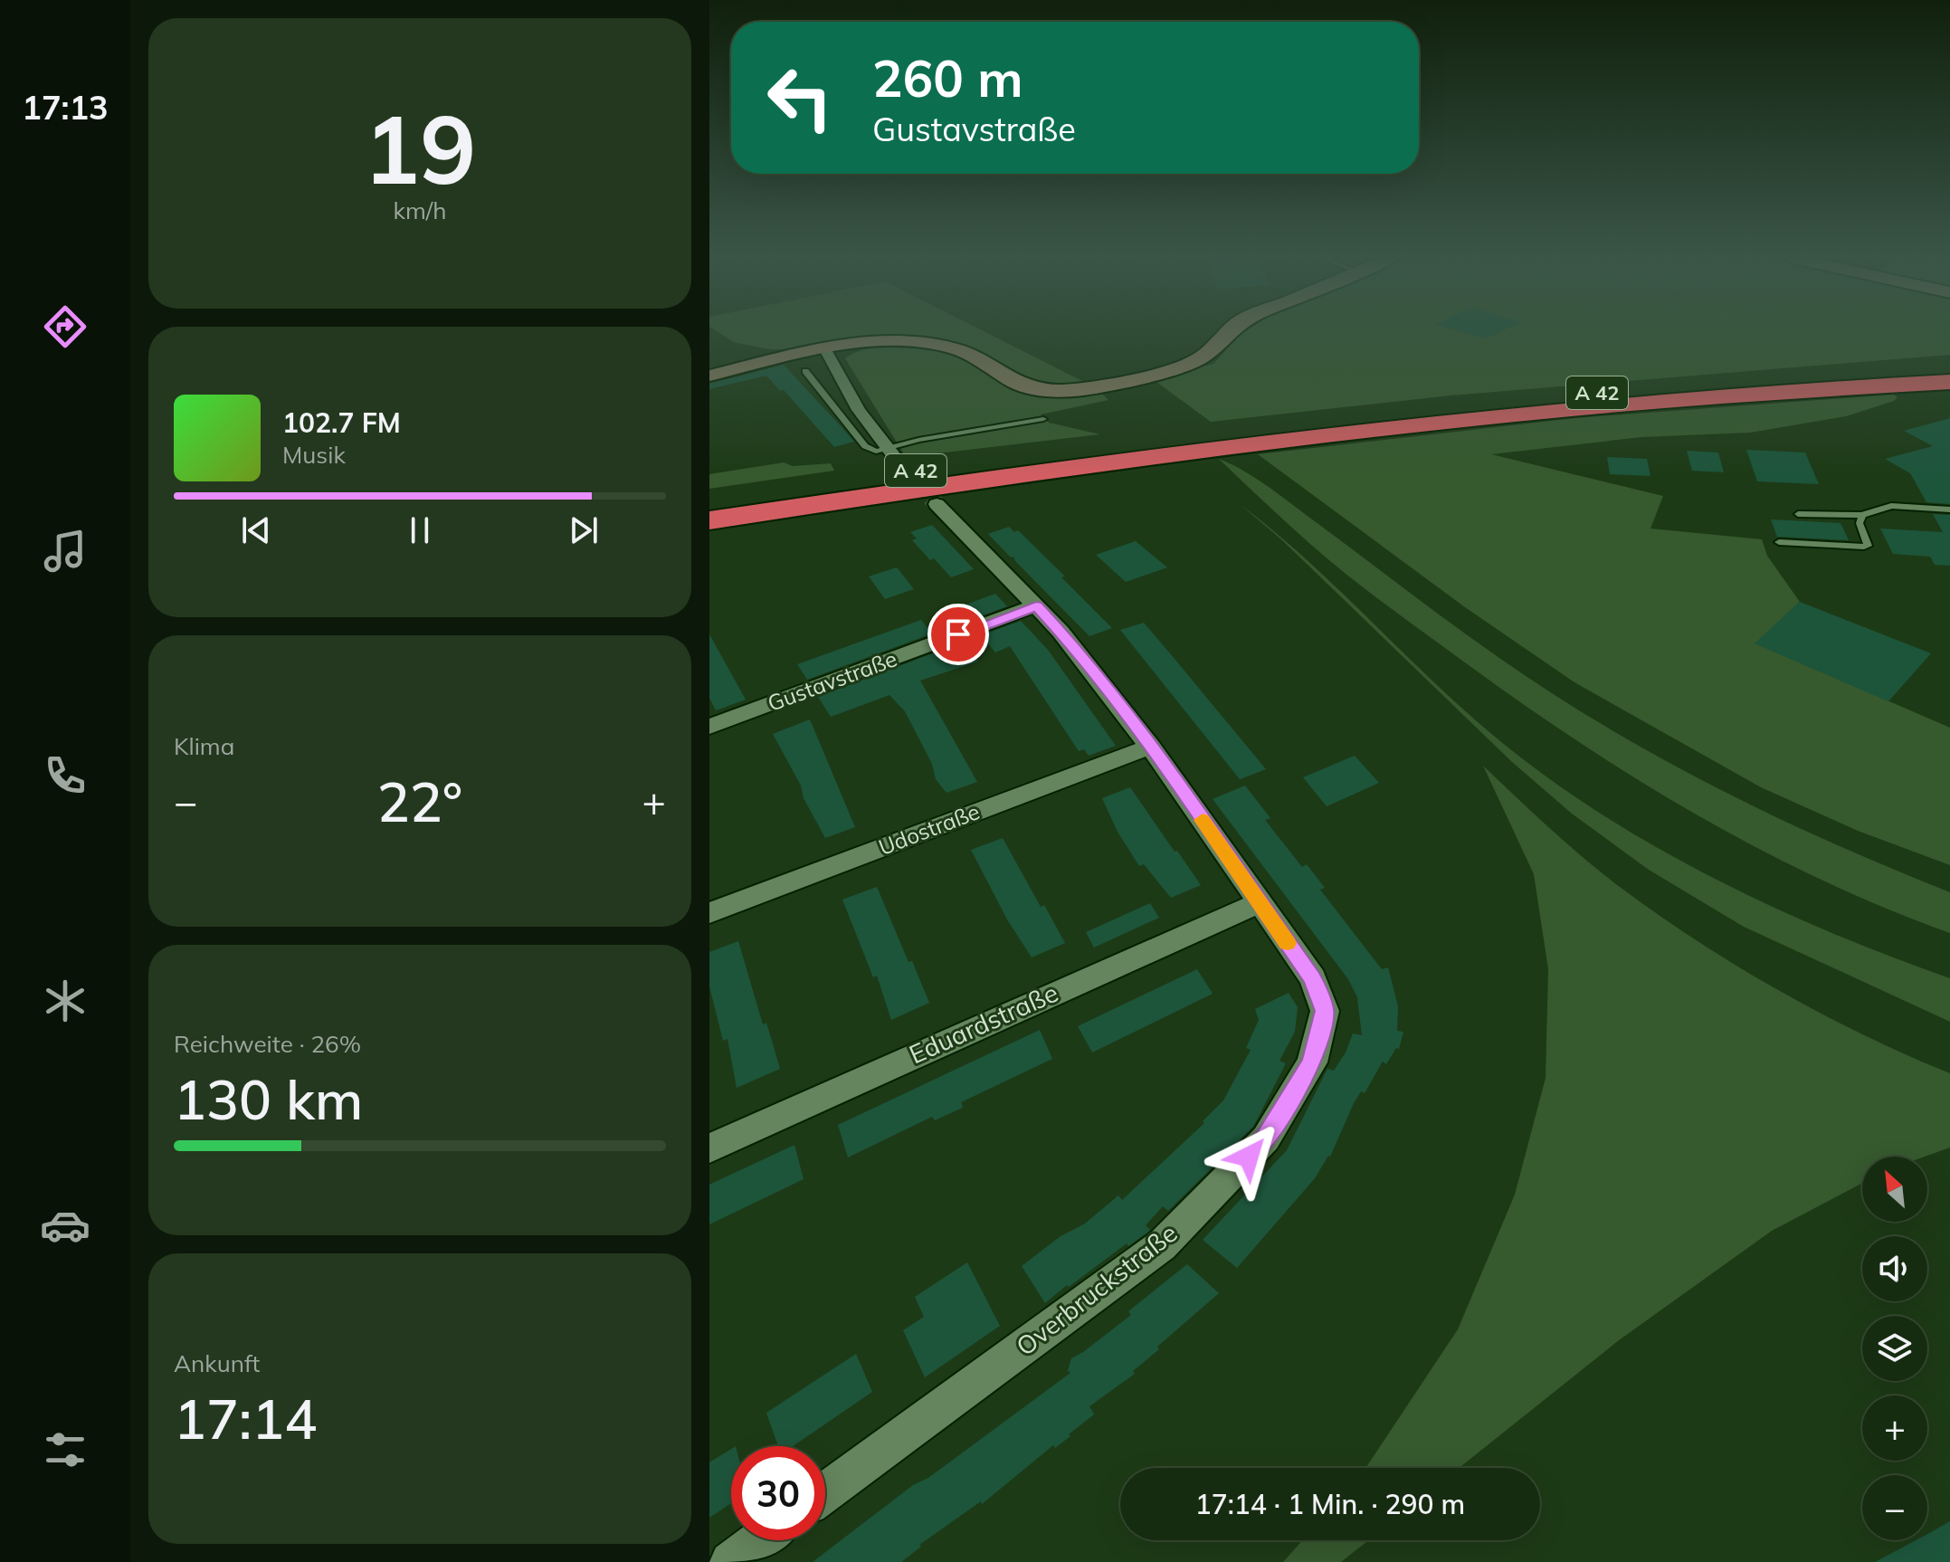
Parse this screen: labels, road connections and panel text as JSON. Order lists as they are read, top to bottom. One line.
{"streets":{"highway":["A 42"],"street":["Gustavstraße","Udostraße","Eduardstraße","Overbruckstraße"]},"crossings":[["Gustavstraße","Overbruckstraße"],["Udostraße","Overbruckstraße"],["Eduardstraße","Overbruckstraße"]],"north":"top left","page":{"tabs":"17:13","tile":[["19","km/h"],"Klima",["Reichweite · 26%","130 km"],["Ankunft","17:14"]],"turn":["260 m","Gustavstraße"],"song":["102.7 FM","Musik"],"heat":["−","22°","+"],"map_buttons":["+","−"],"limit":"30","trip":"17:14 · 1 Min. · 290 m"}}
